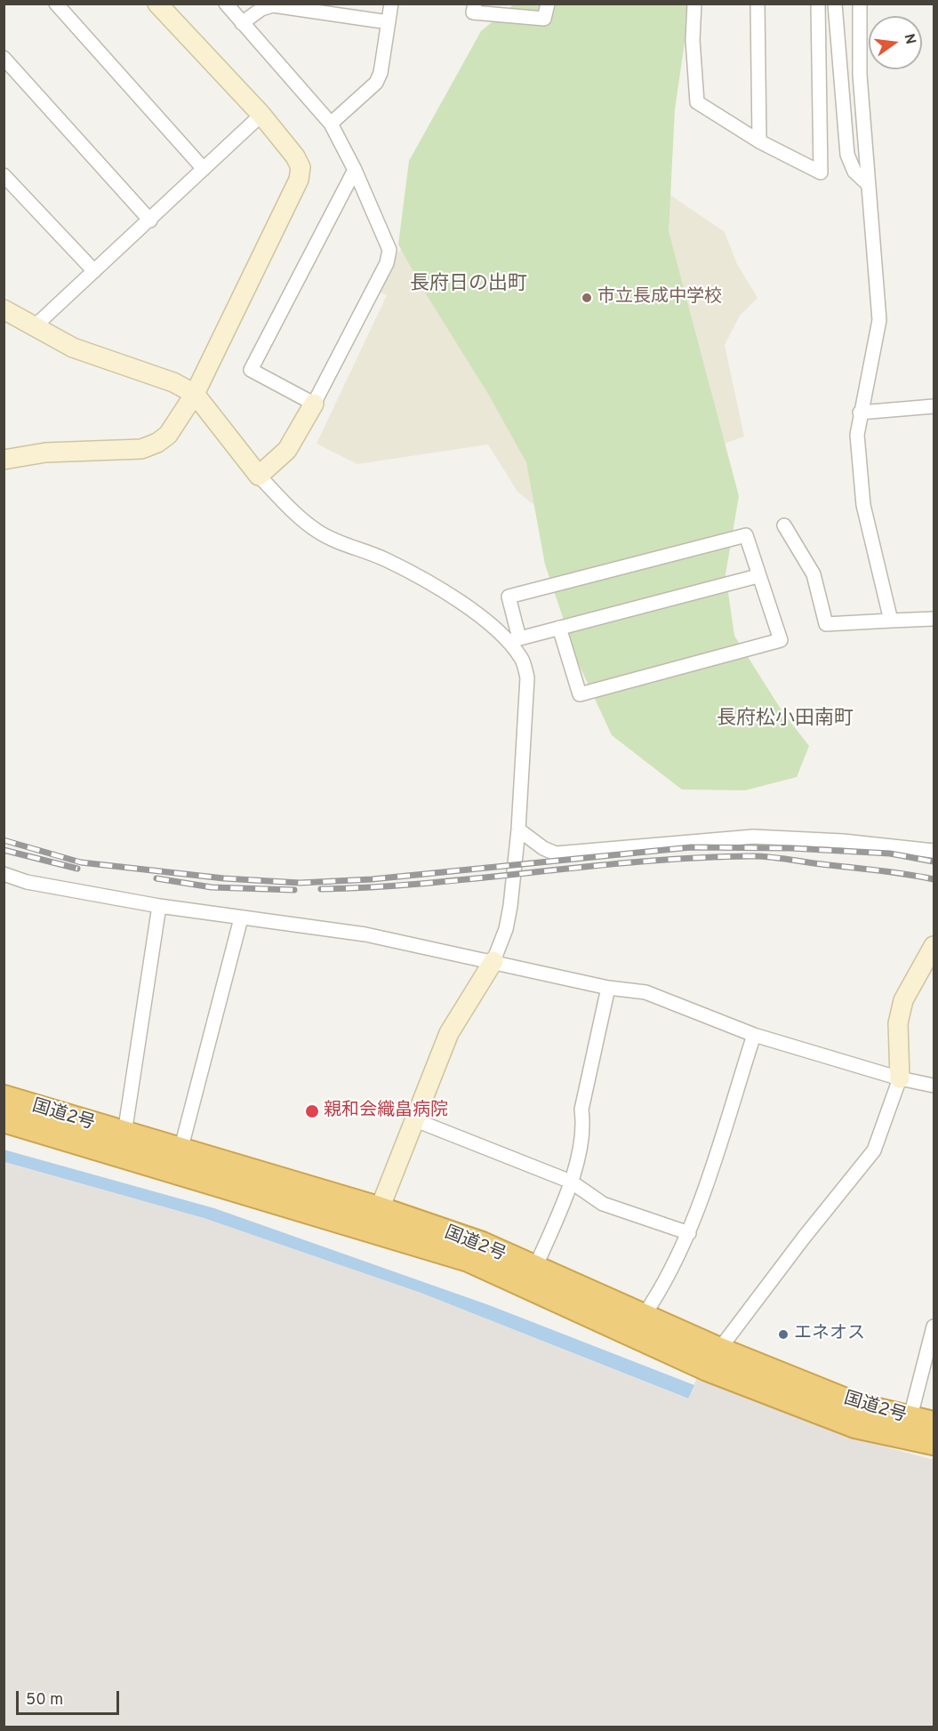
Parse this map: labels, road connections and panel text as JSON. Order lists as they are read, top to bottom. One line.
{"streets":{"highway":["国道2号"]},"districts":["長府日の出町","長府松小田南町"],"places":["市立長成中学校","親和会織畠病院","エネオス"],"scale_bar":"50 m","north":"right"}
